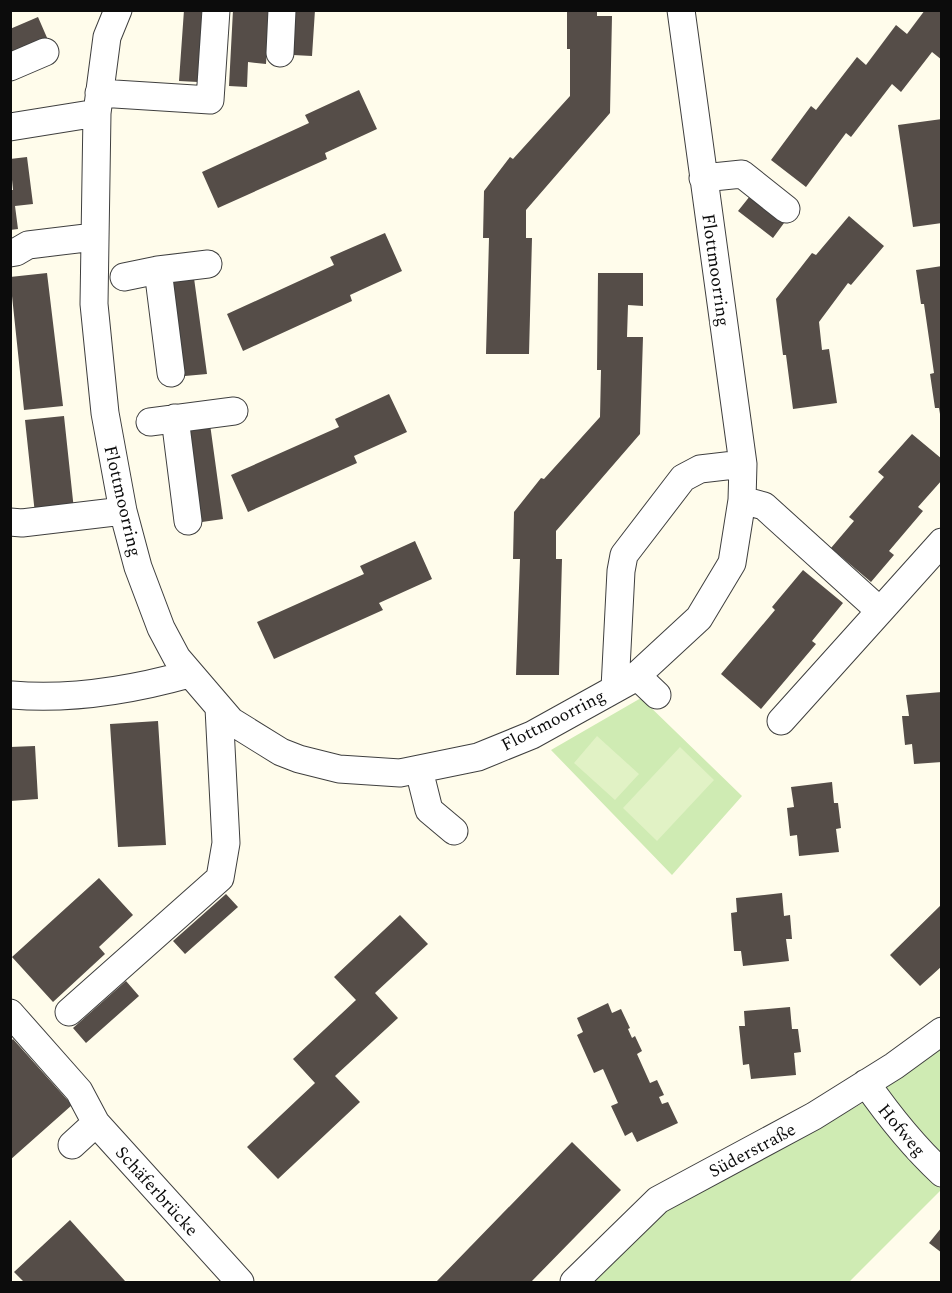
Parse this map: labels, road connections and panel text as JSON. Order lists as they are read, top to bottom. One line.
{"streets":{"street":["Flottmoorring","Hofweg","Süderstraße","Schäferbrücke"]},"crossings":[["Hofweg","Süderstraße"]]}
